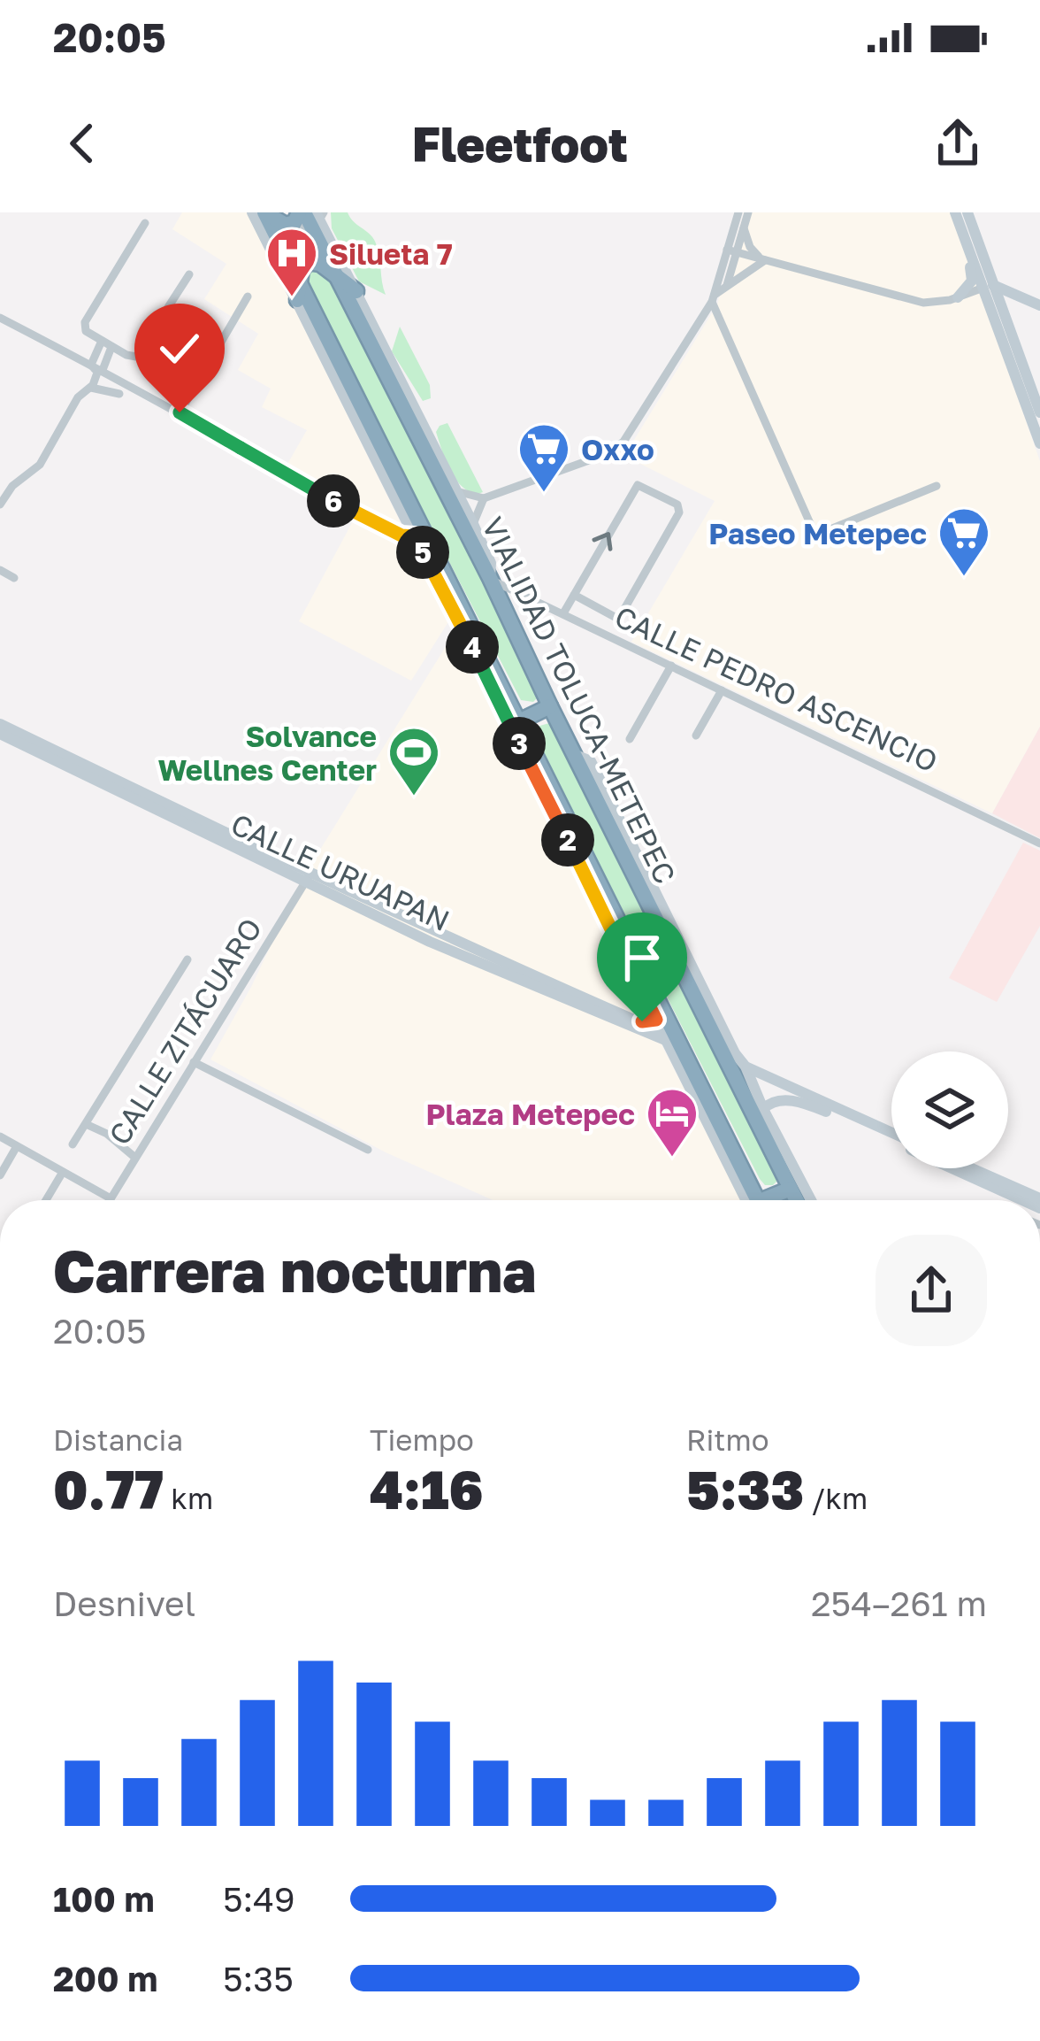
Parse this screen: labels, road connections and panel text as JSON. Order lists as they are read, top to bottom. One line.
{"streets":{"highway":["VIALIDAD TOLUCA-METEPEC"],"main road":["CALLE URUAPAN"],"street":["CALLE PEDRO ASCENCIO","CALLE ZITÁCUARO"]},"crossings":[["CALLE PEDRO ASCENCIO","VIALIDAD TOLUCA-METEPEC"],["CALLE URUAPAN","CALLE ZITÁCUARO"]],"places":{"hospital":["Silueta 7"],"supermarket":["Oxxo","Paseo Metepec"],"sports":["Solvance Wellnes Center"],"hotel":["Plaza Metepec"]},"page":{"status":"20:05","header":"Fleetfoot","pins":["6","5","4","3","2"],"heading":["Carrera nocturna","20:05"],"stats":[["Distancia","0.77 km"],["Tiempo","4:16"],["Ritmo","5:33 /km"]],"chart":["Desnivel","254–261 m"],"list":[{"name":"100 m","note":"5:49"},{"name":"200 m","note":"5:35"}]}}
